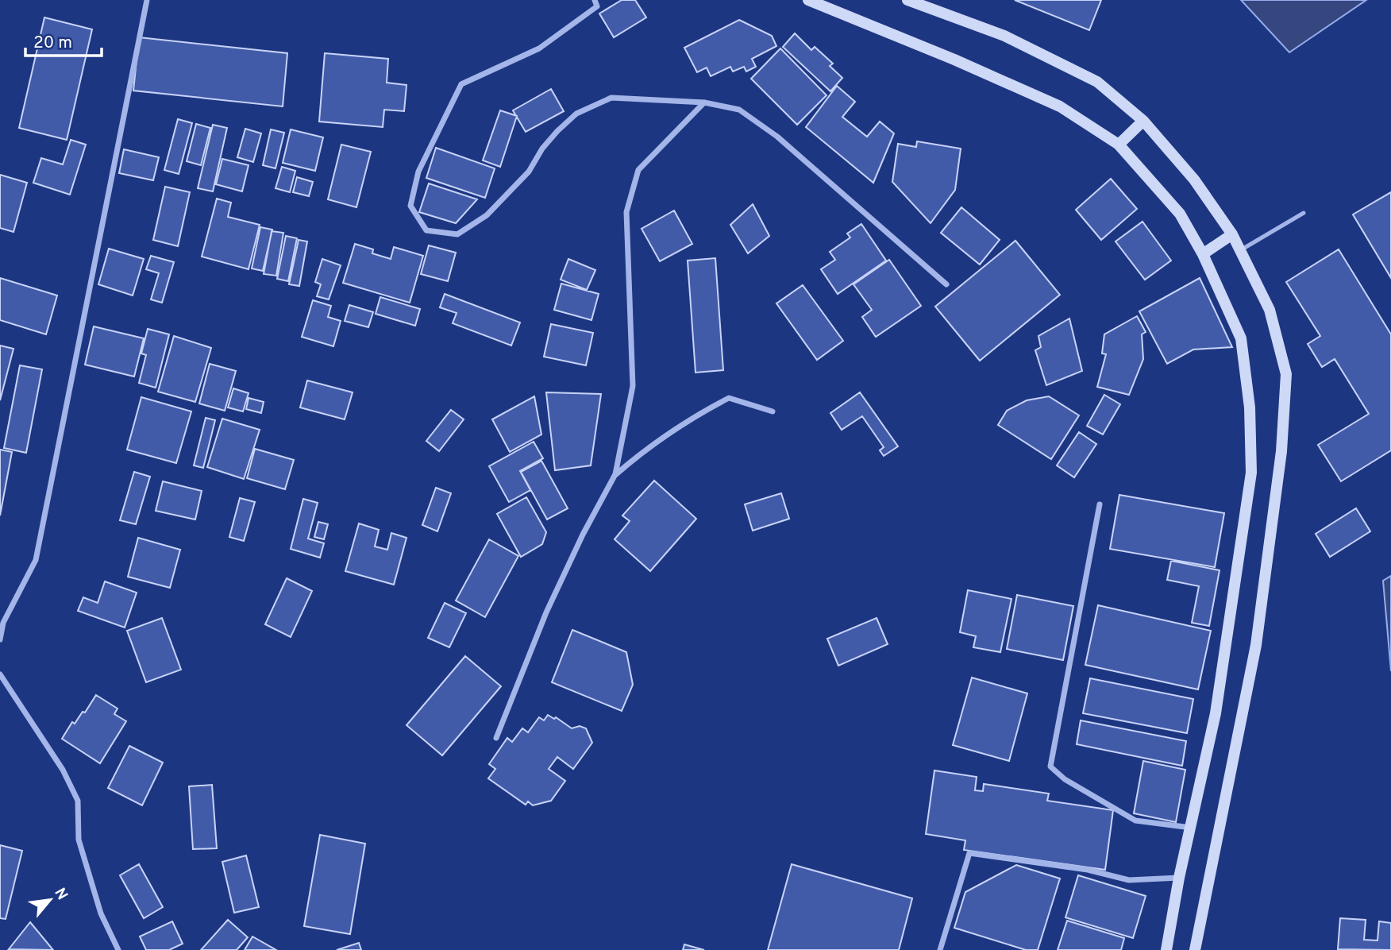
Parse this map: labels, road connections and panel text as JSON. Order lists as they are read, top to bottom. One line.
{"scale_bar":"20 m","north":"top right"}
